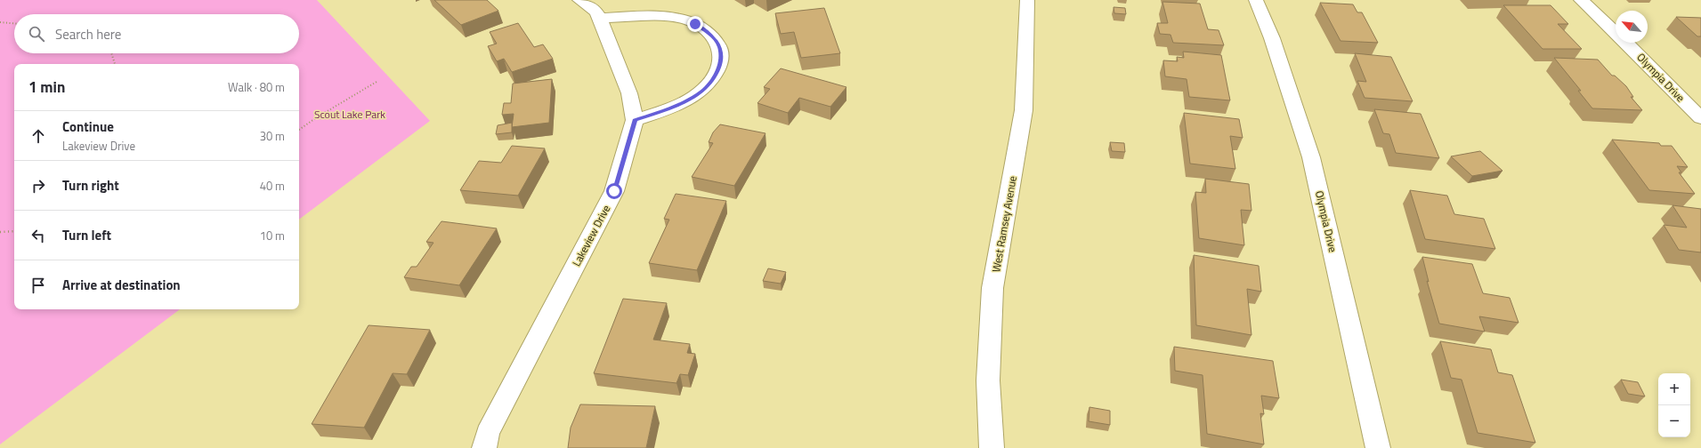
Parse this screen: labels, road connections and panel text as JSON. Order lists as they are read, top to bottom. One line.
{"streets":{"street":["Olympia Drive","West Ramsey Avenue","Lakeview Drive"]},"parks":["Scout Lake Park"],"north":"top left","page":{"search":"Search here","heading":["1 min","Walk · 80 m"],"list":[["Continue","Lakeview Drive","30 m"],["Turn right","40 m"],["Turn left","10 m"],"Arrive at destination"],"map_buttons":["+","−"]}}
